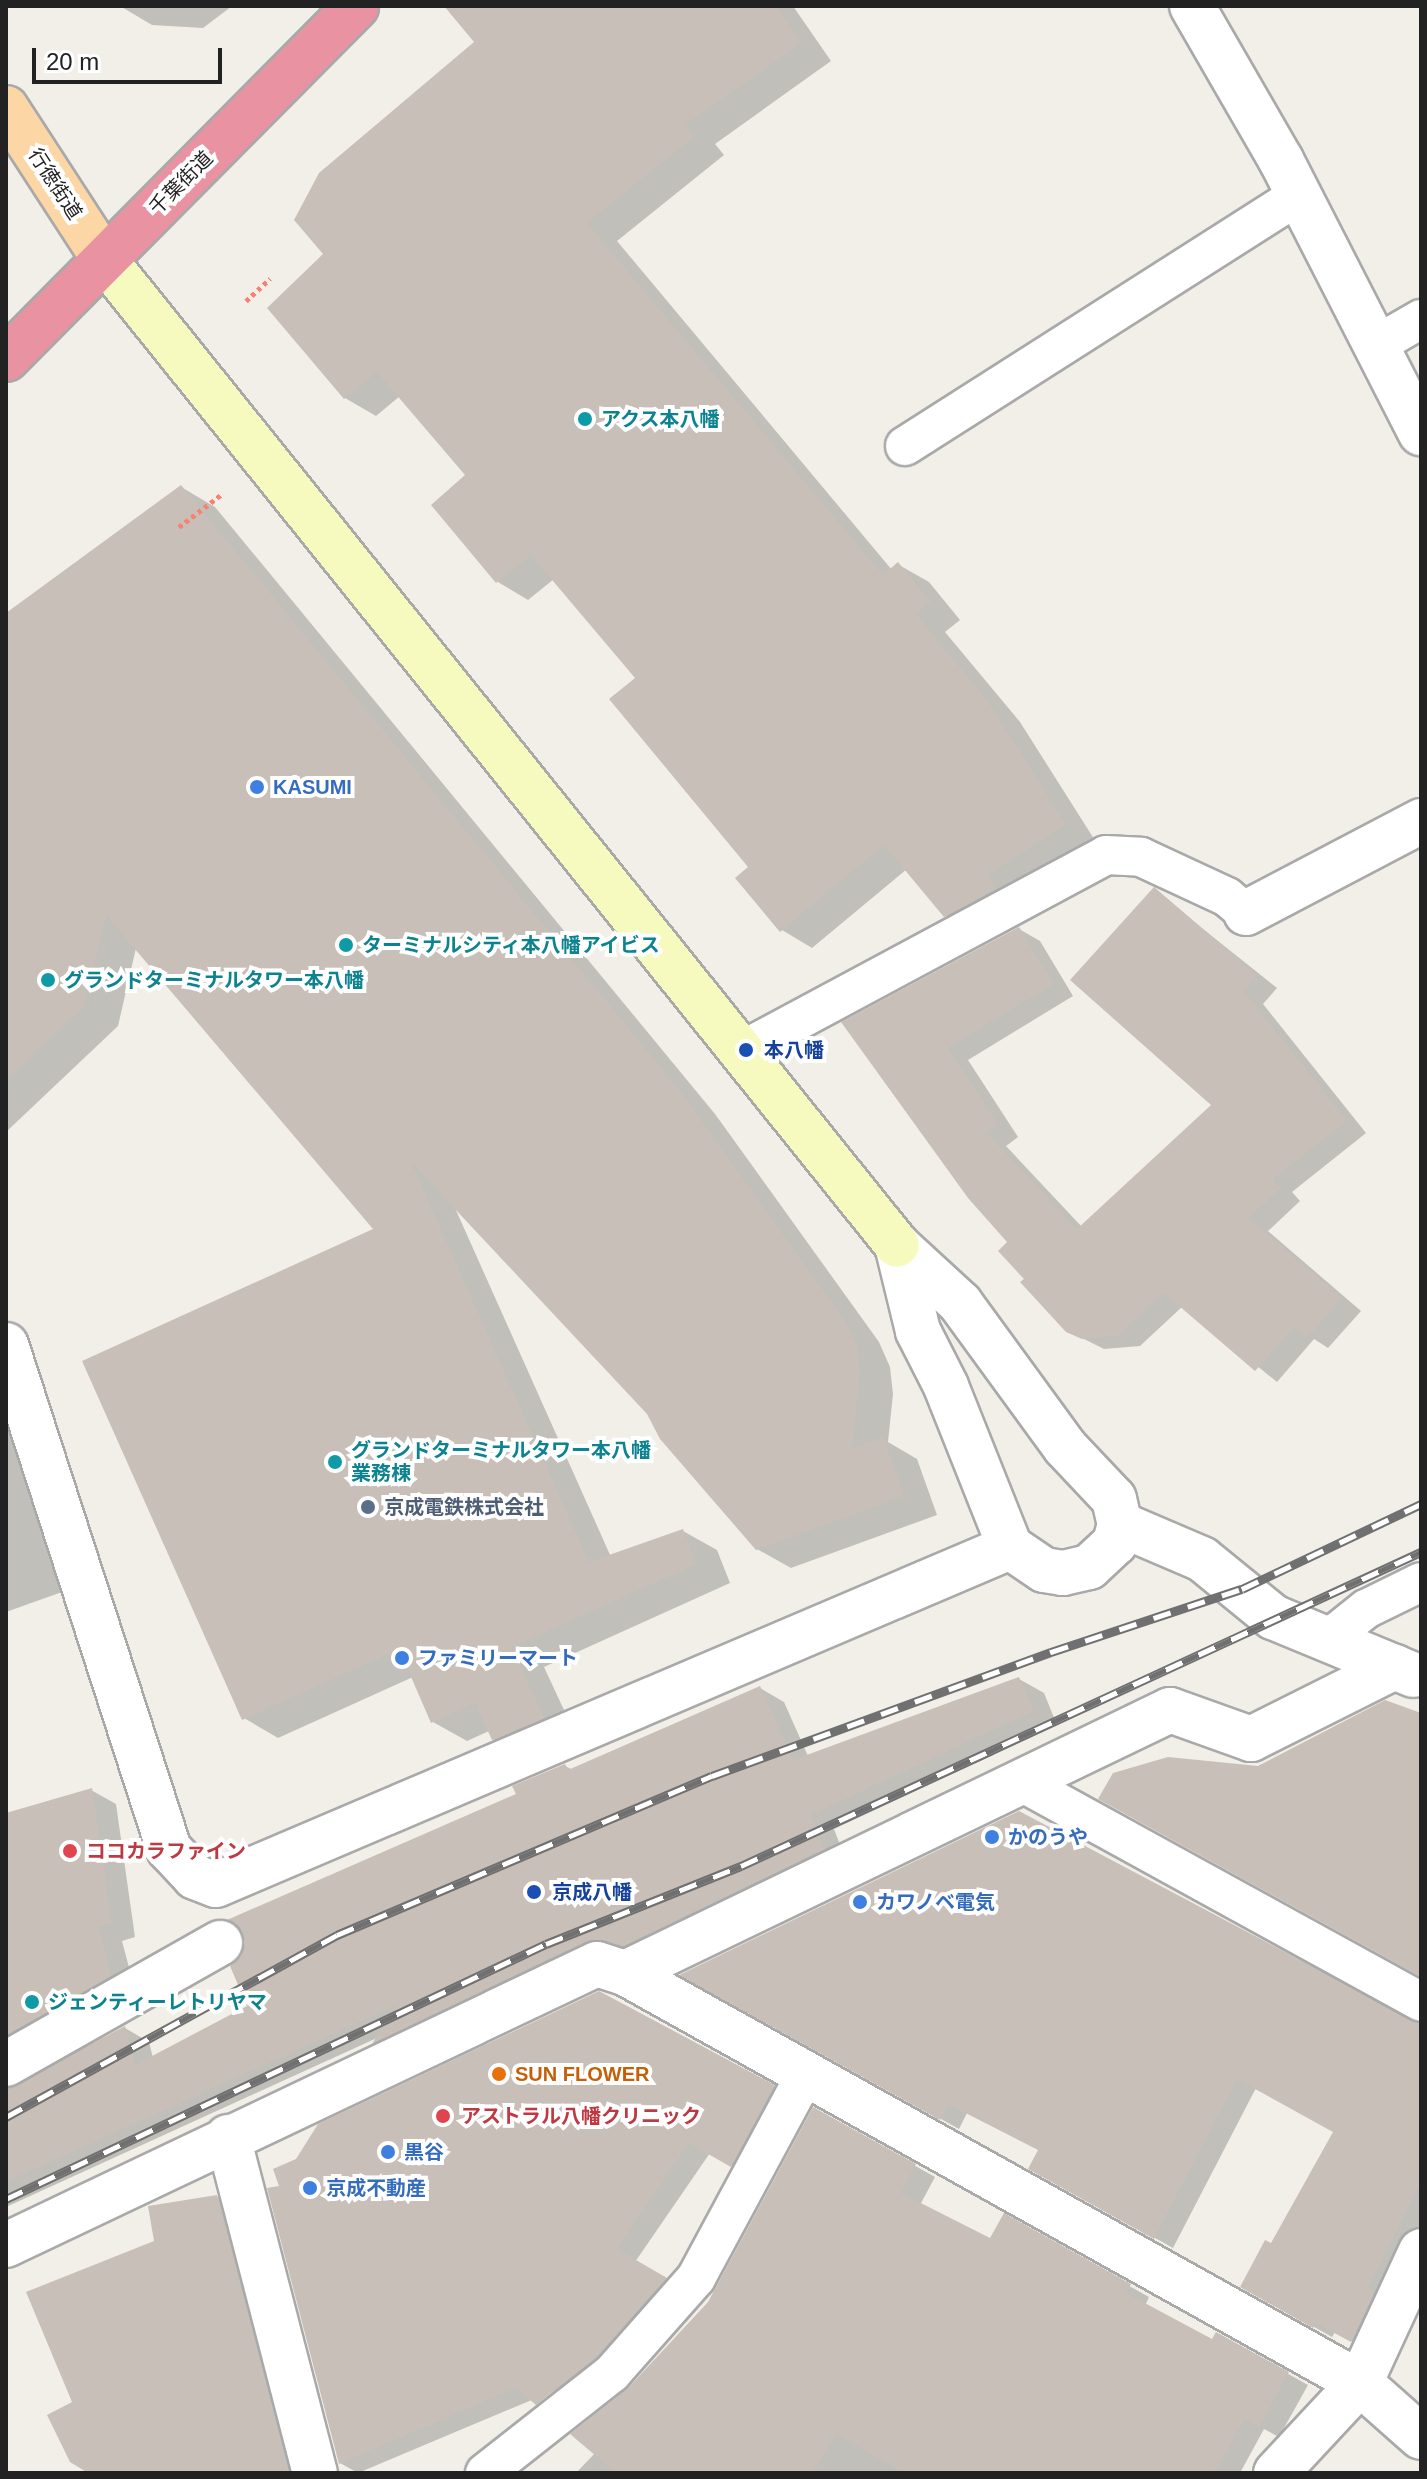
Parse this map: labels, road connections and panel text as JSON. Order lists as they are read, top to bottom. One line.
{"streets":{"highway":["千葉街道"],"main road":["行徳街道"]},"crossings":[["千葉街道","行徳街道"]],"places":["アクス本八幡","KASUMI","ターミナルシティ本八幡アイビス","グランドターミナルタワー本八幡","本八幡","グランドターミナルタワー本八幡 業務棟","京成電鉄株式会社","ファミリーマート","かのうや","ココカラファイン","京成八幡","カワノベ電気","ジェンティーレトリヤマ","SUN FLOWER","アストラル八幡クリニック","黒谷","京成不動産"],"scale_bar":"20 m"}
